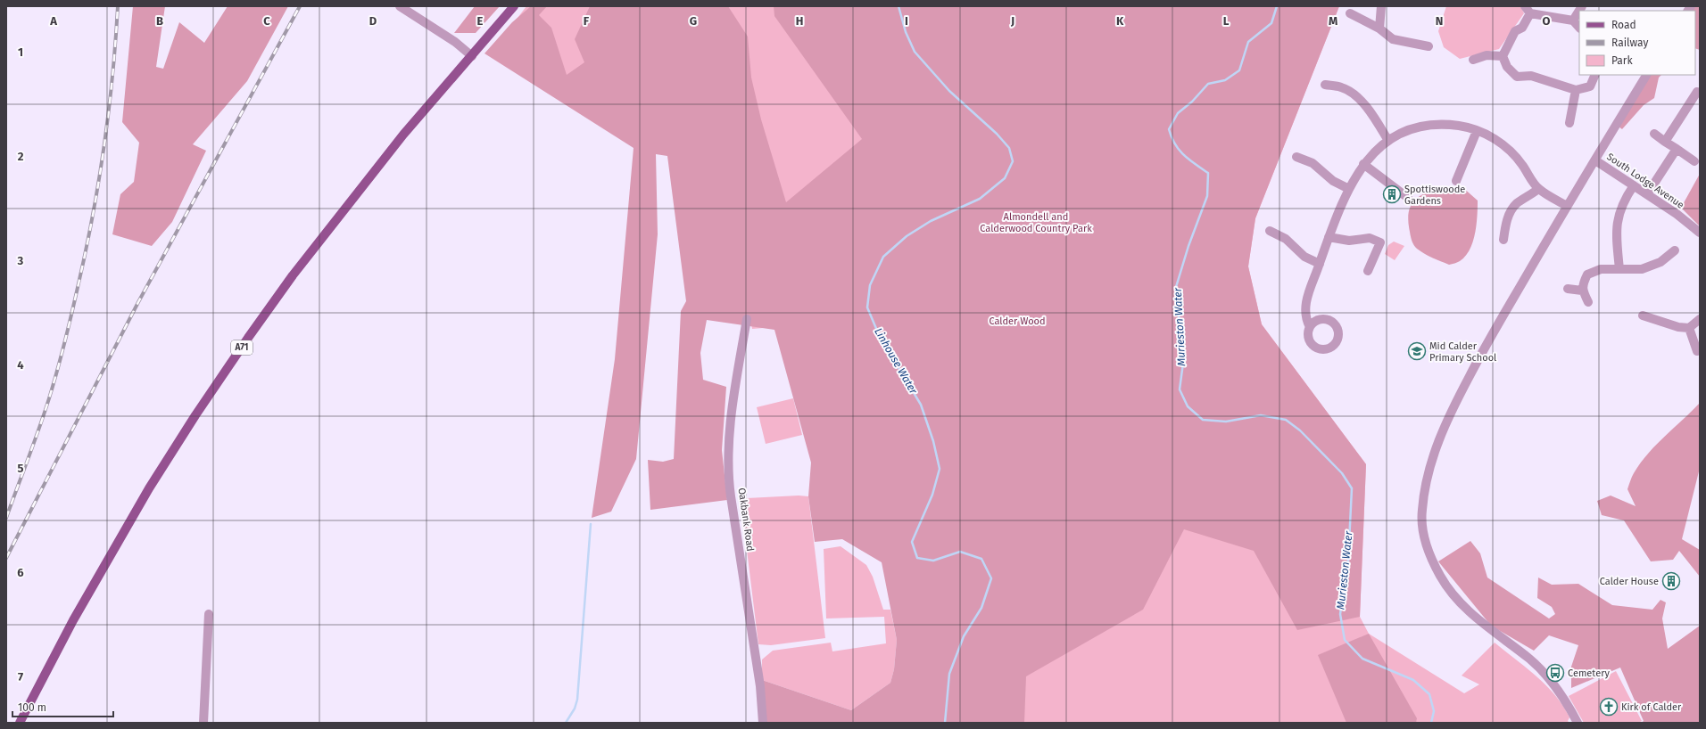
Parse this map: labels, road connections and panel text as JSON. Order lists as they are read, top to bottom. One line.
{"streets":{"main road":["A71"],"street":["South Lodge Avenue","Oakbank Road"]},"water":["Murieston Water","Linhouse Water"],"parks":["Almondell and Calderwood Country Park","Calder Wood"],"places":{"building":["Spottiswoode Gardens","Calder House"],"school or university":["Mid Calder Primary School"],"bus stop":["Cemetery"],"church":["Kirk of Calder"]},"legend":["Road","Railway","Park"],"scale_bar":"100 m","grid":{"columns":["A","B","C","D","E","F","G","H","I","J","K","L","M","N","O"],"rows":["1","2","3","4","5","6","7"]}}
